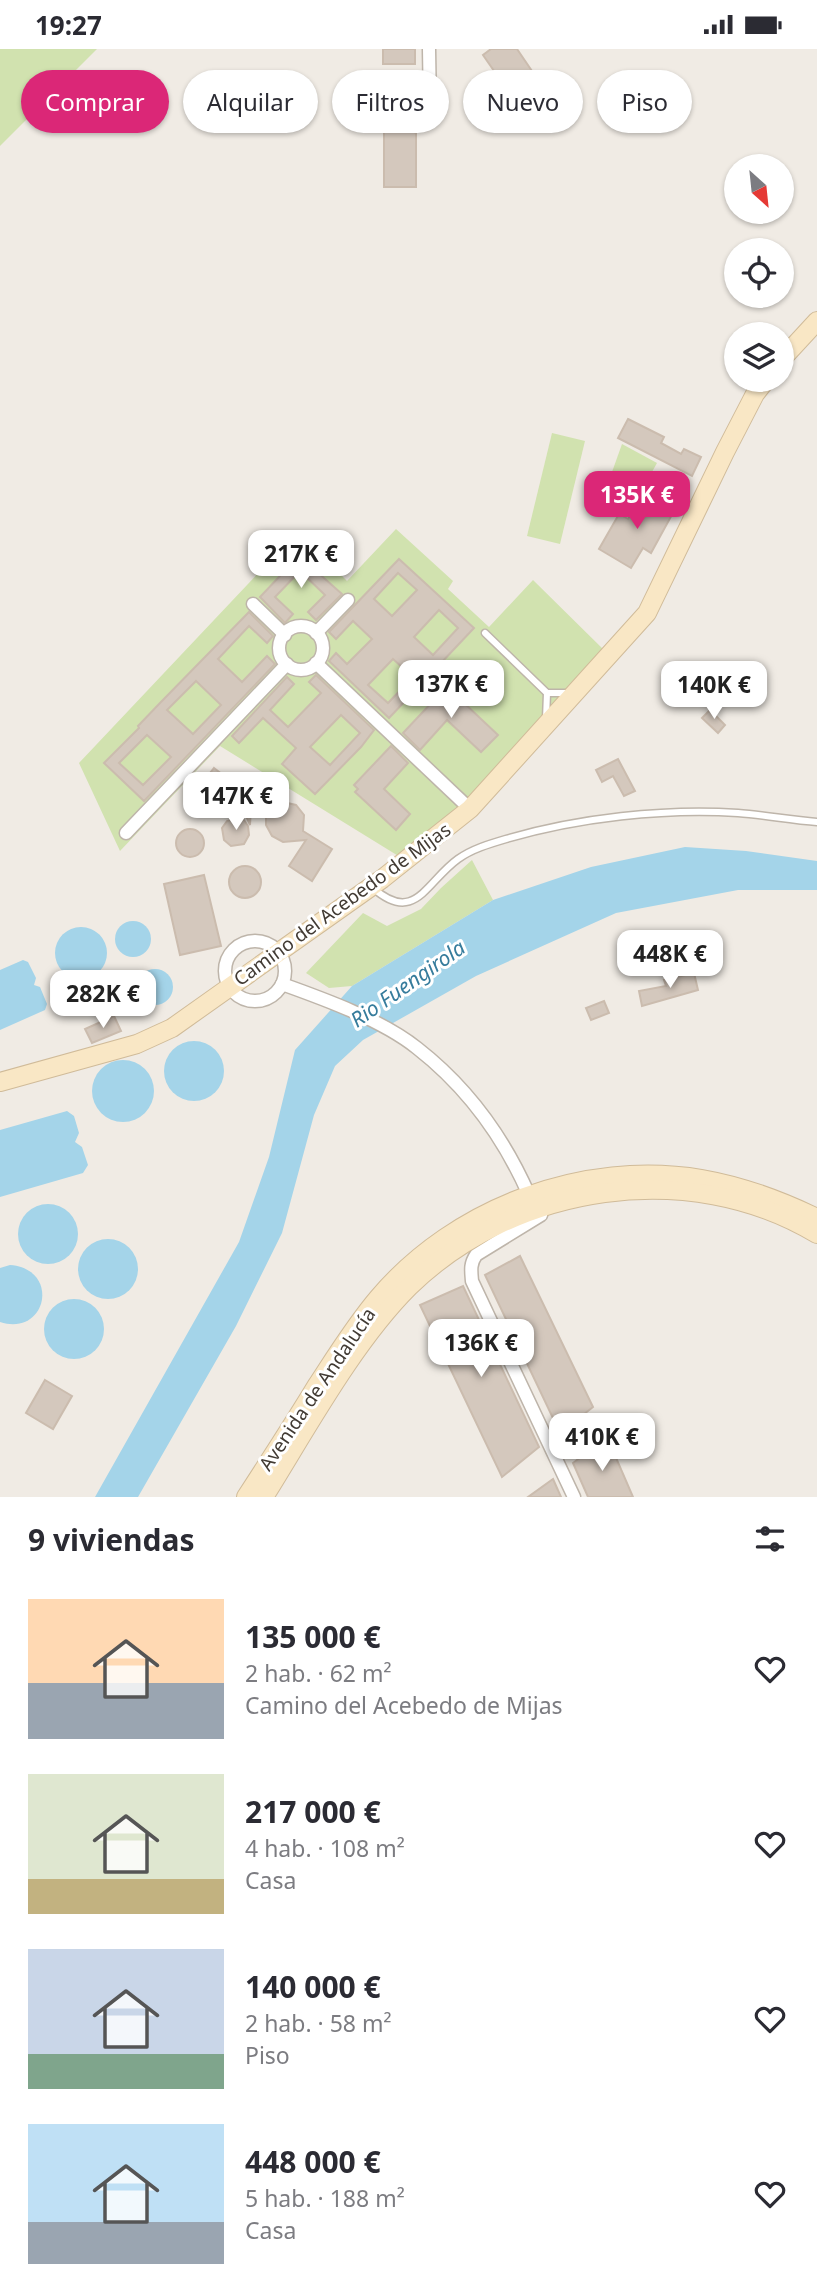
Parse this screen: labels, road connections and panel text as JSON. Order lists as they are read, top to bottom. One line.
{"streets":{"street":["Camino del Acebedo de Mijas","Avenida de Andalucía"]},"water":["Rio Fuengirola"],"north":"bottom right","page":{"status":"19:27","chip":["Comprar","Alquilar","Filtros","Nuevo","Piso"],"price":["135K €","217K €","137K €","140K €","147K €","448K €","282K €","136K €","410K €"],"heading":"9 viviendas","list":[{"name":"135 000 €","note":"2 hab. · 62 m² · Camino del Acebedo de Mijas"},{"name":"217 000 €","note":"4 hab. · 108 m² · Casa"},{"name":"140 000 €","note":"2 hab. · 58 m² · Piso"},{"name":"448 000 €","note":"5 hab. · 188 m² · Casa"}]}}
